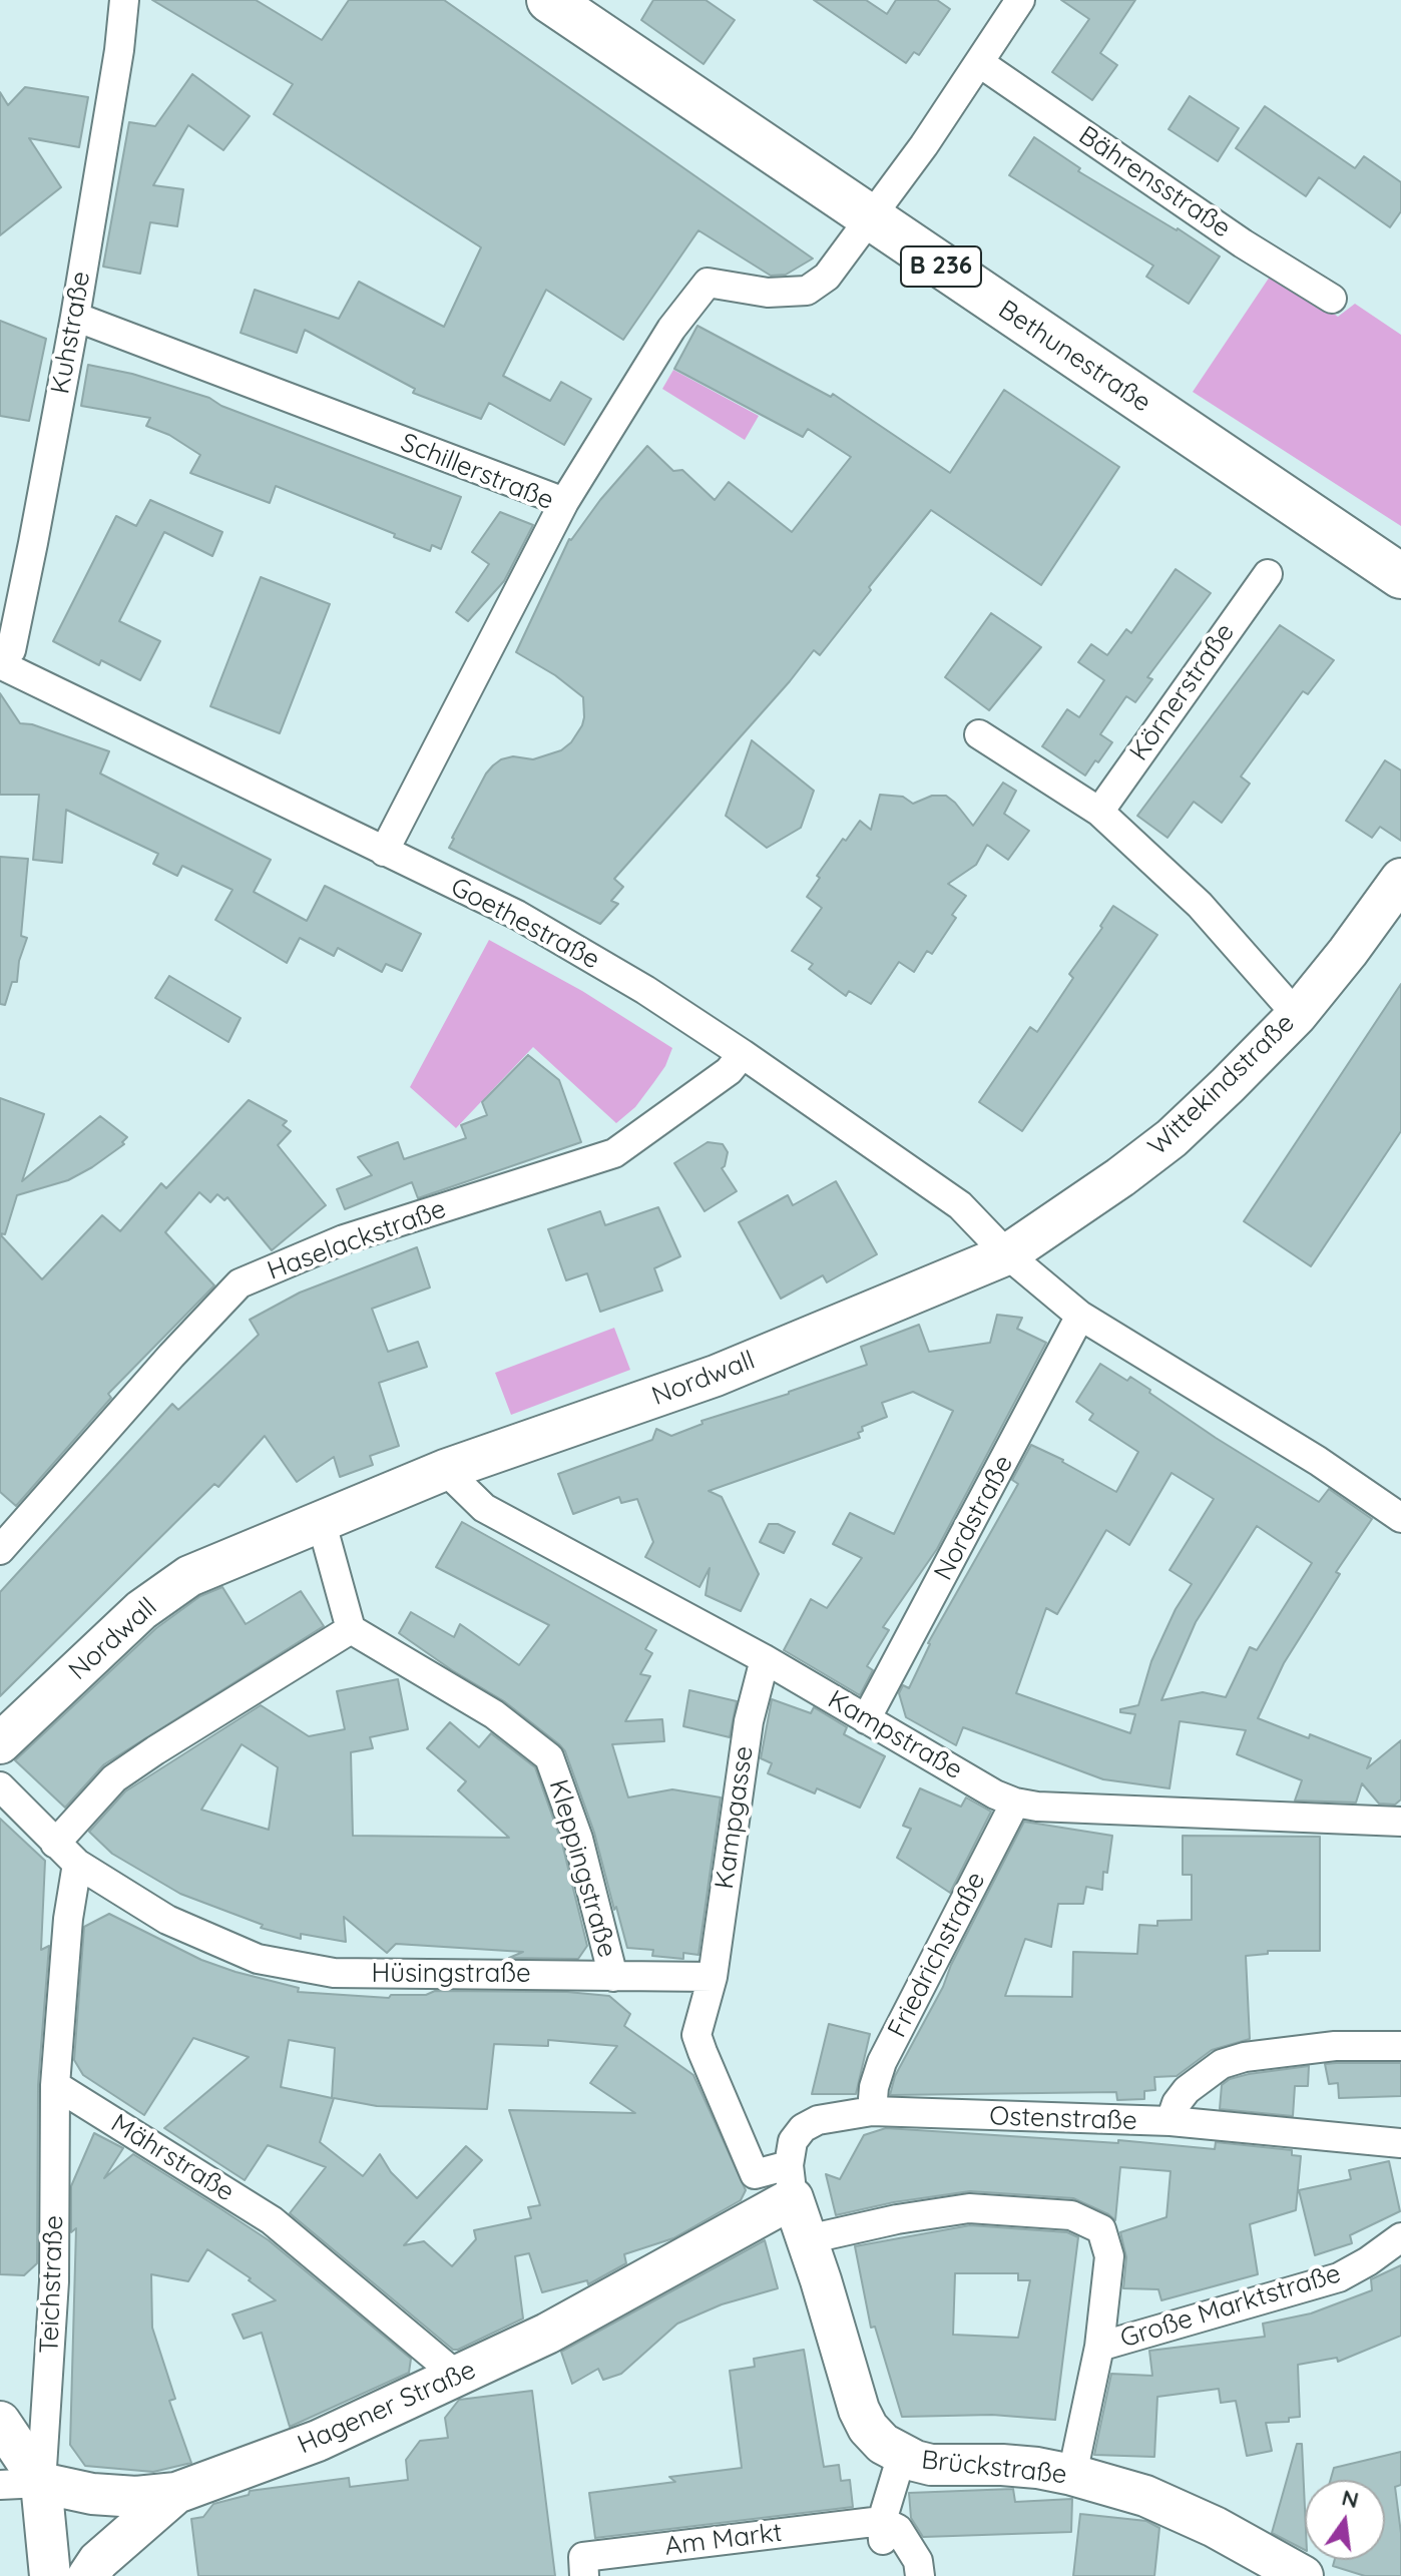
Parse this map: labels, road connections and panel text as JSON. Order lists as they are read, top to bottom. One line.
{"streets":{"main road":["B 236","Bethunestraße","Wittekindstraße","Nordwall","Hagener Straße","Brückstraße"],"street":["Bährensstraße","Kuhstraße","Schillerstraße","Körnerstraße","Goethestraße","Haselackstraße","Nordstraße","Kampstraße","Kampgasse","Kleppingstraße","Friedrichstraße","Hüsingstraße","Ostenstraße","Mährstraße","Teichstraße","Große Marktstraße","Am Markt"]},"crossings":[["Kuhstraße","Schillerstraße"],["Kuhstraße","Goethestraße"],["Schillerstraße","Goethestraße"],["Goethestraße","Wittekindstraße"],["Goethestraße","Haselackstraße"],["Goethestraße","Nordwall"],["Wittekindstraße","Nordwall"],["Nordwall","Kampstraße"],["Nordstraße","Kampstraße"],["Kampstraße","Kampgasse"],["Kampstraße","Friedrichstraße"],["Kampgasse","Hüsingstraße"],["Kleppingstraße","Hüsingstraße"],["Friedrichstraße","Ostenstraße"],["Ostenstraße","Hagener Straße"],["Ostenstraße","Brückstraße"],["Mährstraße","Teichstraße"],["Mährstraße","Hagener Straße"],["Teichstraße","Hagener Straße"],["Große Marktstraße","Brückstraße"],["Hagener Straße","Brückstraße"]],"north":"top"}
